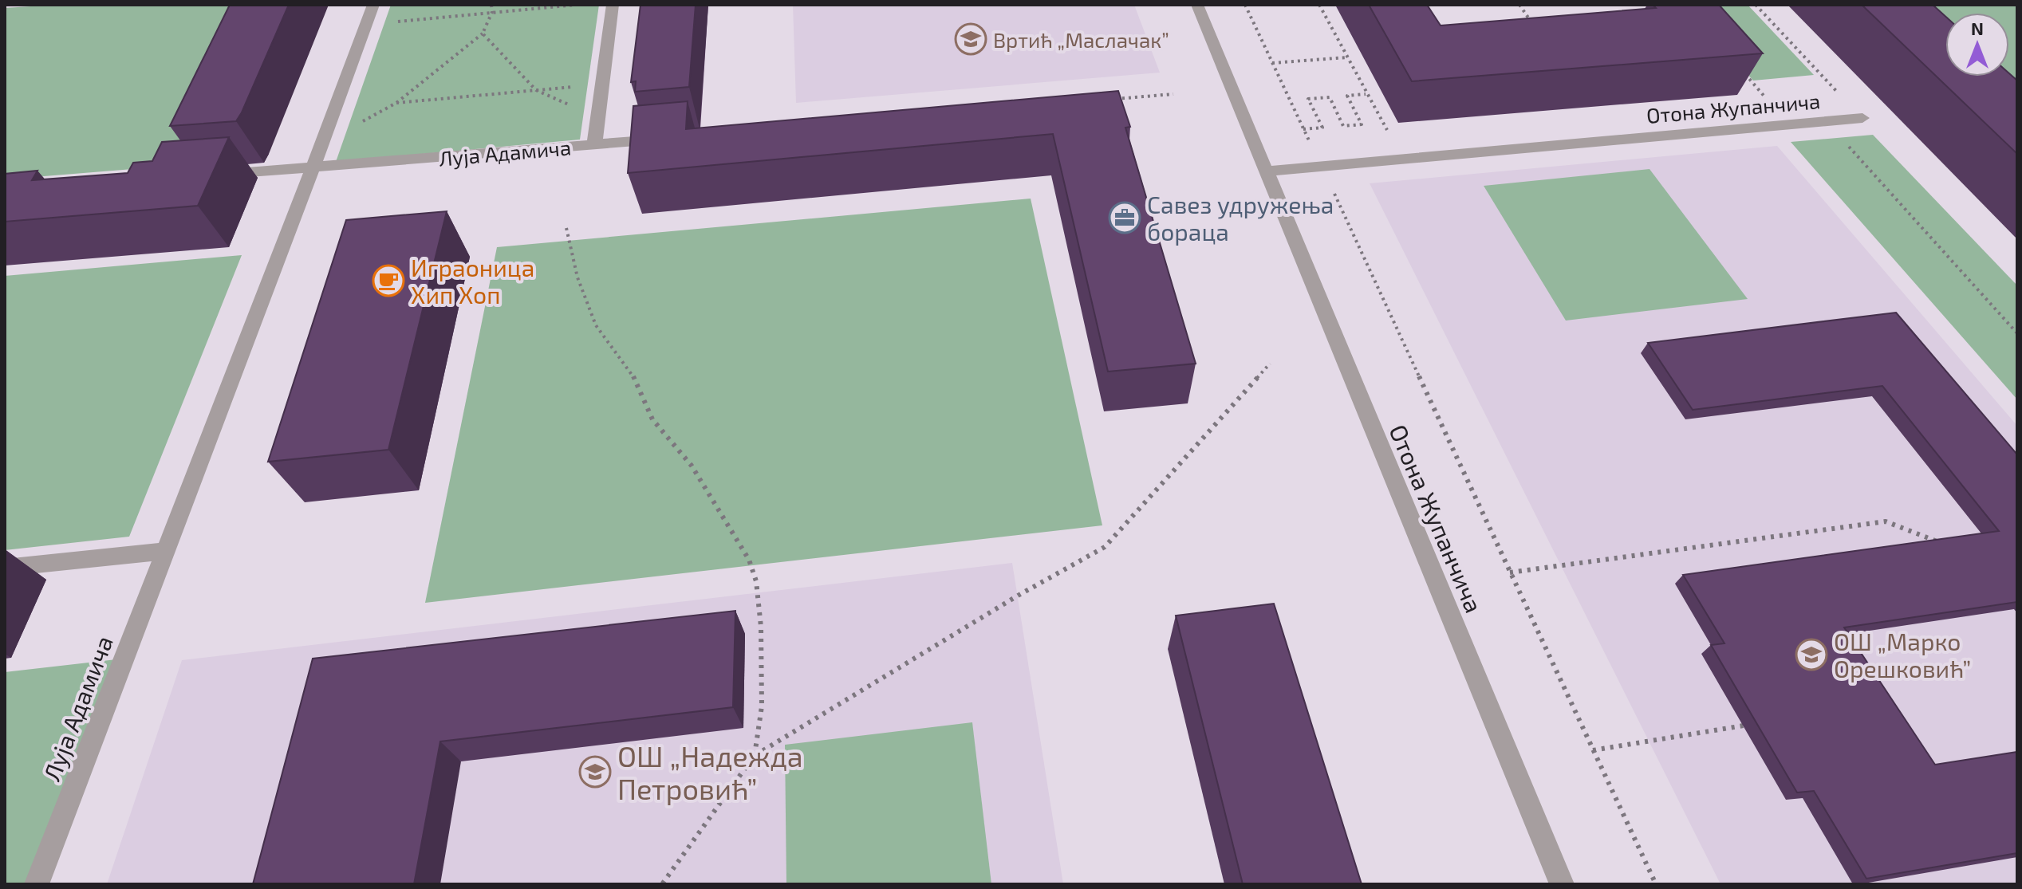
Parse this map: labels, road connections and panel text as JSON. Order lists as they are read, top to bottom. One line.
{"streets":{"street":["Отона Жупанчича","Луја Адамича"]},"places":{"school or university":["Вртић „Маслачак”","ОШ „Марко Орешковић”","ОШ „Надежда Петровић”"],"office":["Савез удружења бораца"],"cafe":["Играоница Хип Хоп"]},"north":"top"}
